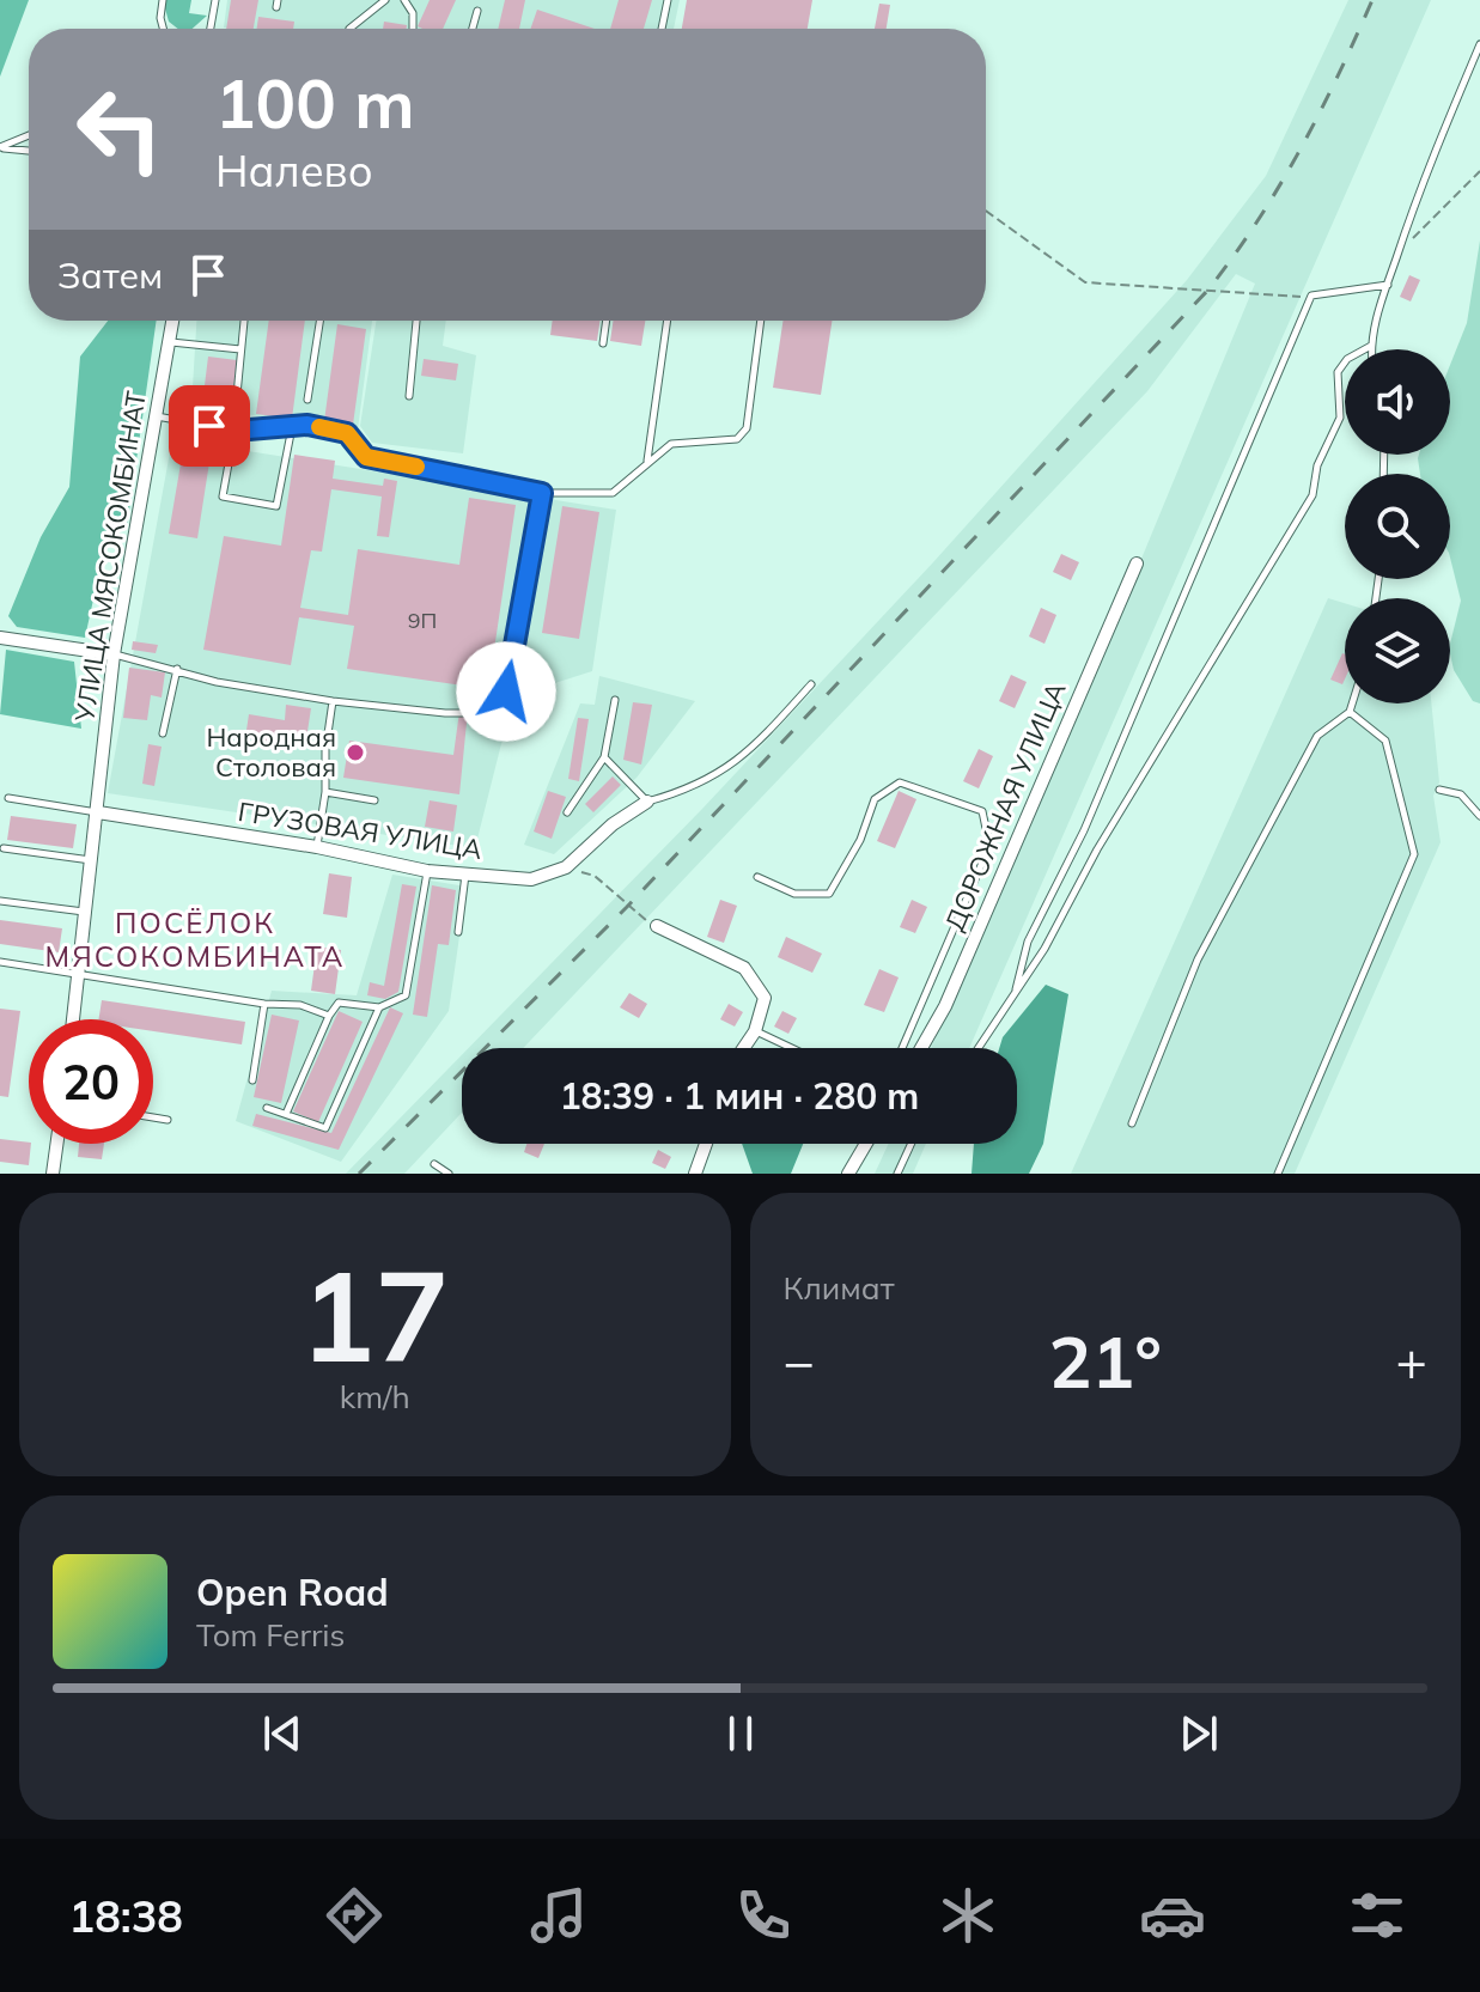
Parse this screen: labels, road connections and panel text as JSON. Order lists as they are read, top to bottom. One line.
{"streets":{"street":["УЛИЦА МЯСОКОМБИНАТ","ДОРОЖНАЯ УЛИЦА","ГРУЗОВАЯ УЛИЦА"]},"crossings":[["УЛИЦА МЯСОКОМБИНАТ","ГРУЗОВАЯ УЛИЦА"]],"districts":["ПОСЁЛОК МЯСОКОМБИНАТА"],"places":["Народная Столовая"],"house_numbers":["9П"],"page":{"turn":["100 m","Налево"],"then":"Затем","limit":"20","trip":"18:39 · 1 мин · 280 m","tile":[["17","km/h"],"Климат"],"heat":["−","21°","+"],"song":["Open Road","Tom Ferris"],"tabs":"18:38"}}
